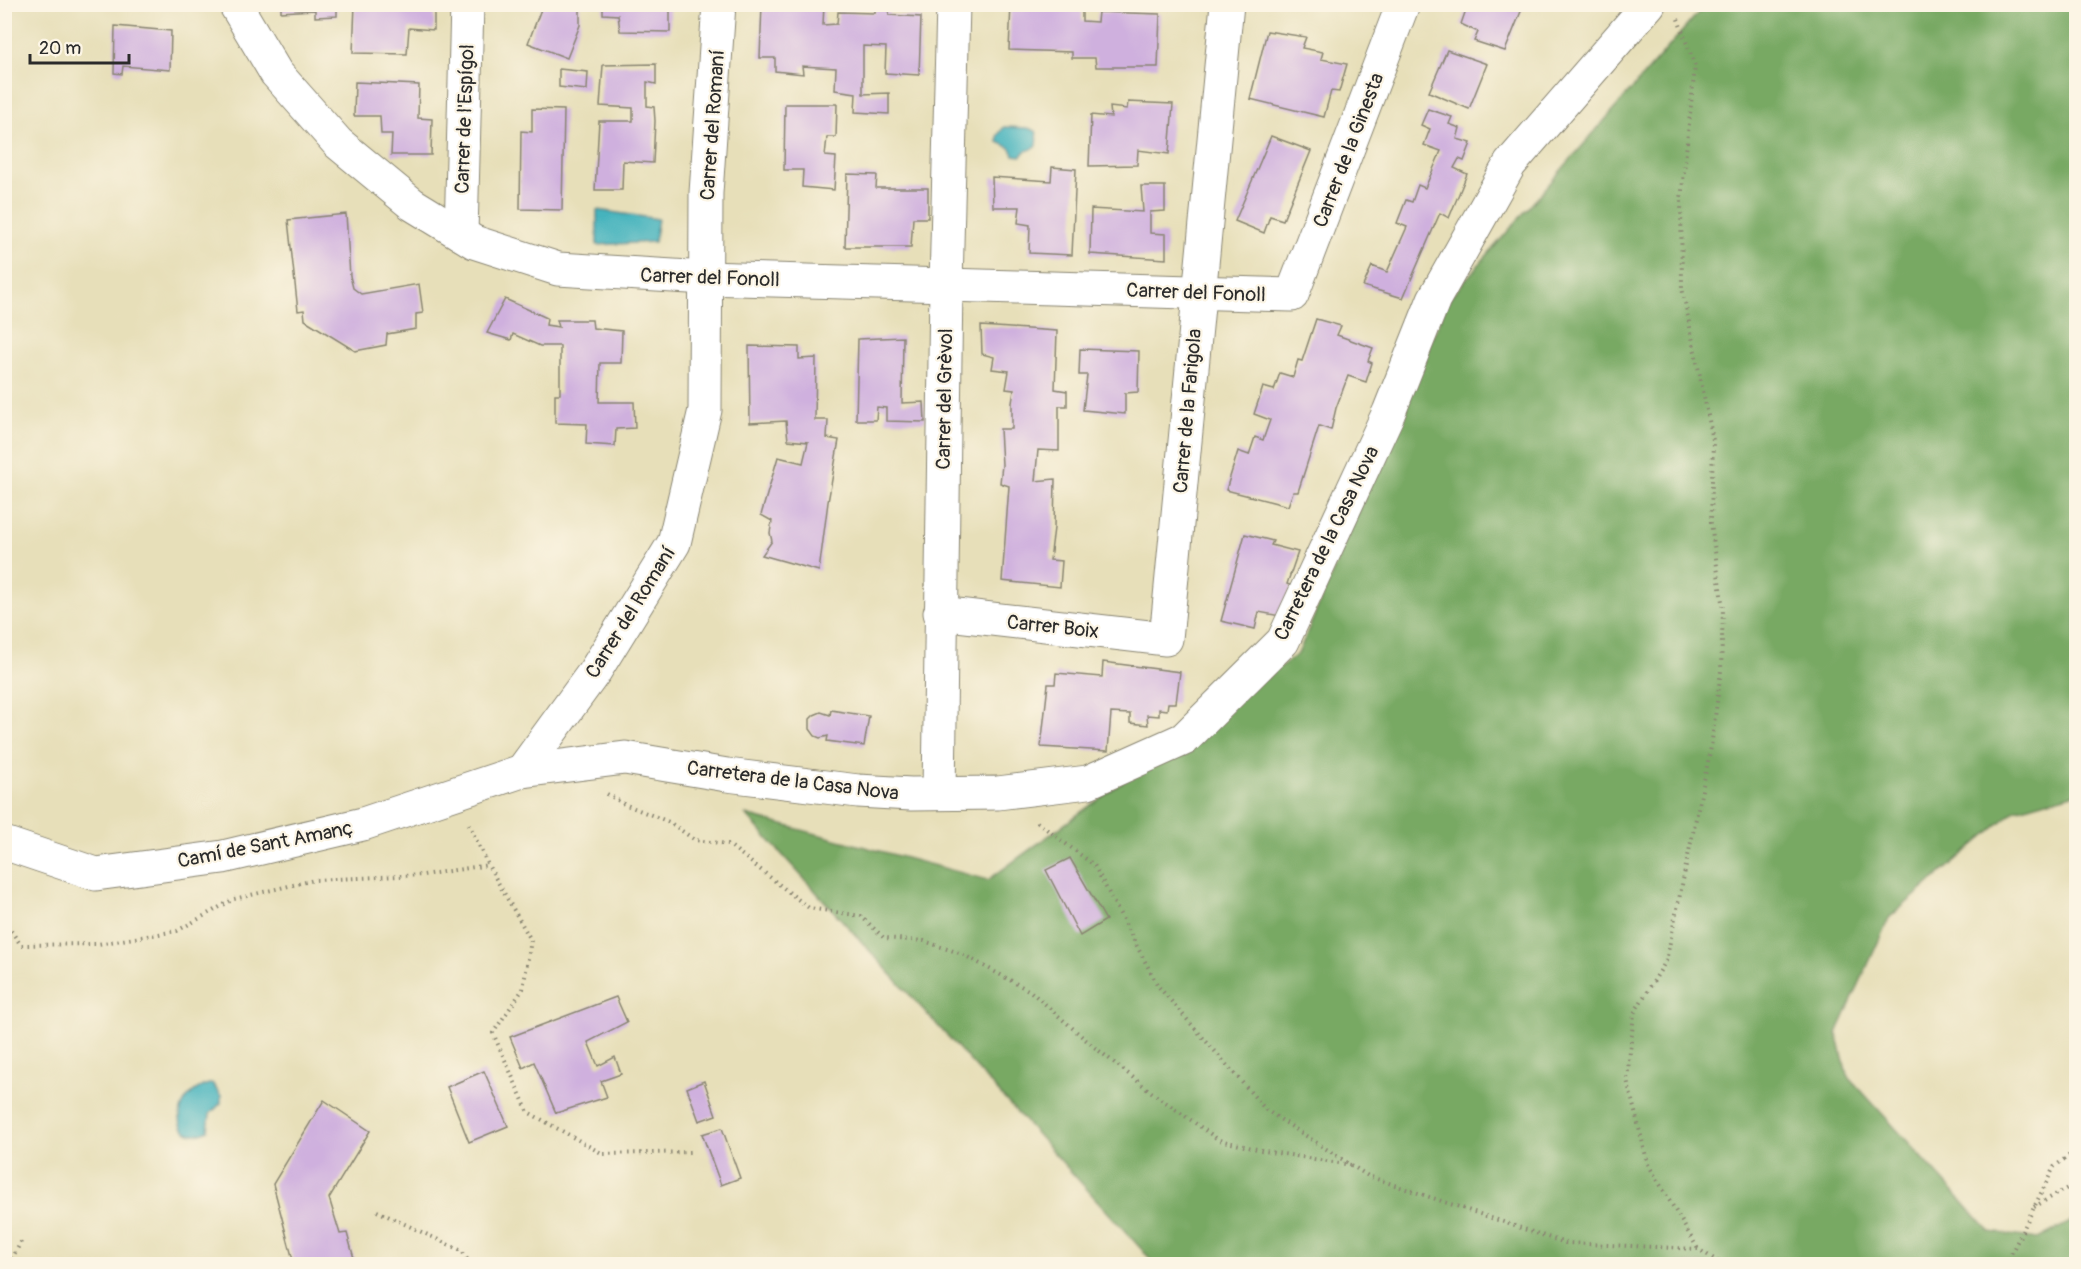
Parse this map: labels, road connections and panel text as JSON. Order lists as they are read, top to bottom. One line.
{"streets":{"street":["Carrer de l'Espígol","Carrer del Romaní","Carrer de la Ginesta","Carrer del Fonoll","Carrer del Grèvol","Carrer de la Farigola","Carretera de la Casa Nova","Carrer Boix","Camí de Sant Amanç"]},"crossings":[["Carrer de l'Espígol","Carrer del Fonoll"],["Carrer del Romaní","Carrer del Fonoll"],["Carrer del Romaní","Carretera de la Casa Nova"],["Carrer del Romaní","Camí de Sant Amanç"],["Carrer de la Ginesta","Carrer del Fonoll"],["Carrer del Fonoll","Carrer del Grèvol"],["Carrer del Fonoll","Carrer de la Farigola"],["Carrer del Grèvol","Carretera de la Casa Nova"],["Carrer del Grèvol","Carrer Boix"],["Carrer de la Farigola","Carrer Boix"],["Carretera de la Casa Nova","Camí de Sant Amanç"]],"scale_bar":"20 m"}
